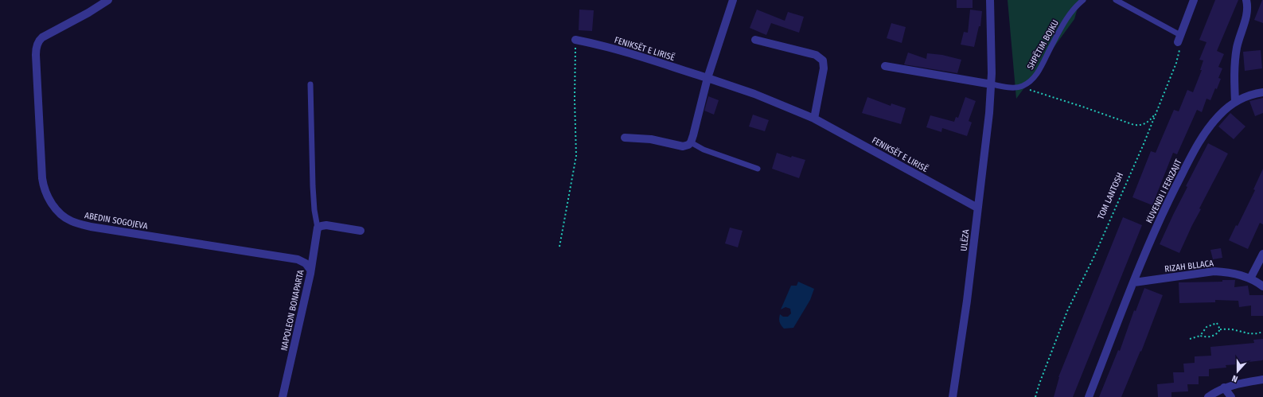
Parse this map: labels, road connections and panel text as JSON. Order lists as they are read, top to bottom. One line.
{"streets":{"street":["FENIKSËT E LIRISË","KUVENDI I FERIZAJIT","ABEDIN SOGOJEVA","ULËZA","RIZAH BLLACA","NAPOLEON BONAPARTA"],"lane":["SHPËTIM BOJKU"],"path":["TOM LANTOSH"]},"crossings":[["SHPËTIM BOJKU","ULËZA"],["FENIKSËT E LIRISË","ULËZA"],["KUVENDI I FERIZAJIT","RIZAH BLLACA"],["ABEDIN SOGOJEVA","NAPOLEON BONAPARTA"]],"north":"bottom"}
